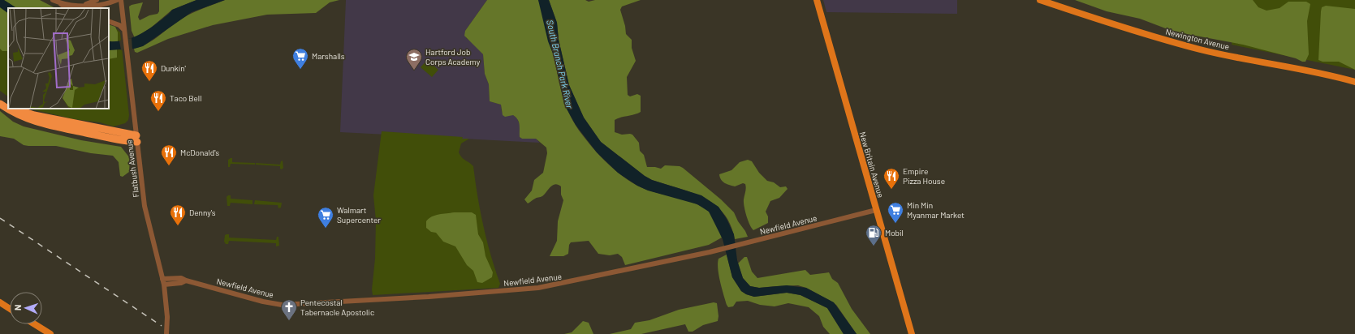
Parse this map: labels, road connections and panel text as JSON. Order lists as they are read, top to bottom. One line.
{"streets":{"main road":["Newington Avenue","New Britain Avenue"],"street":["Flatbush Avenue","Newfield Avenue"]},"crossings":[["New Britain Avenue","Newfield Avenue"],["Flatbush Avenue","Newfield Avenue"]],"water":["South Branch Park River"],"places":{"supermarket":["Marshalls","Min Min Myanmar Market","Walmart Supercenter"],"school or university":["Hartford Job Corps Academy"],"restaurant":["Dunkin'","Taco Bell","McDonald's","Empire Pizza House","Denny's"],"fuel station":["Mobil"],"church":["Pentecostal Tabernacle Apostolic"]},"north":"left"}
